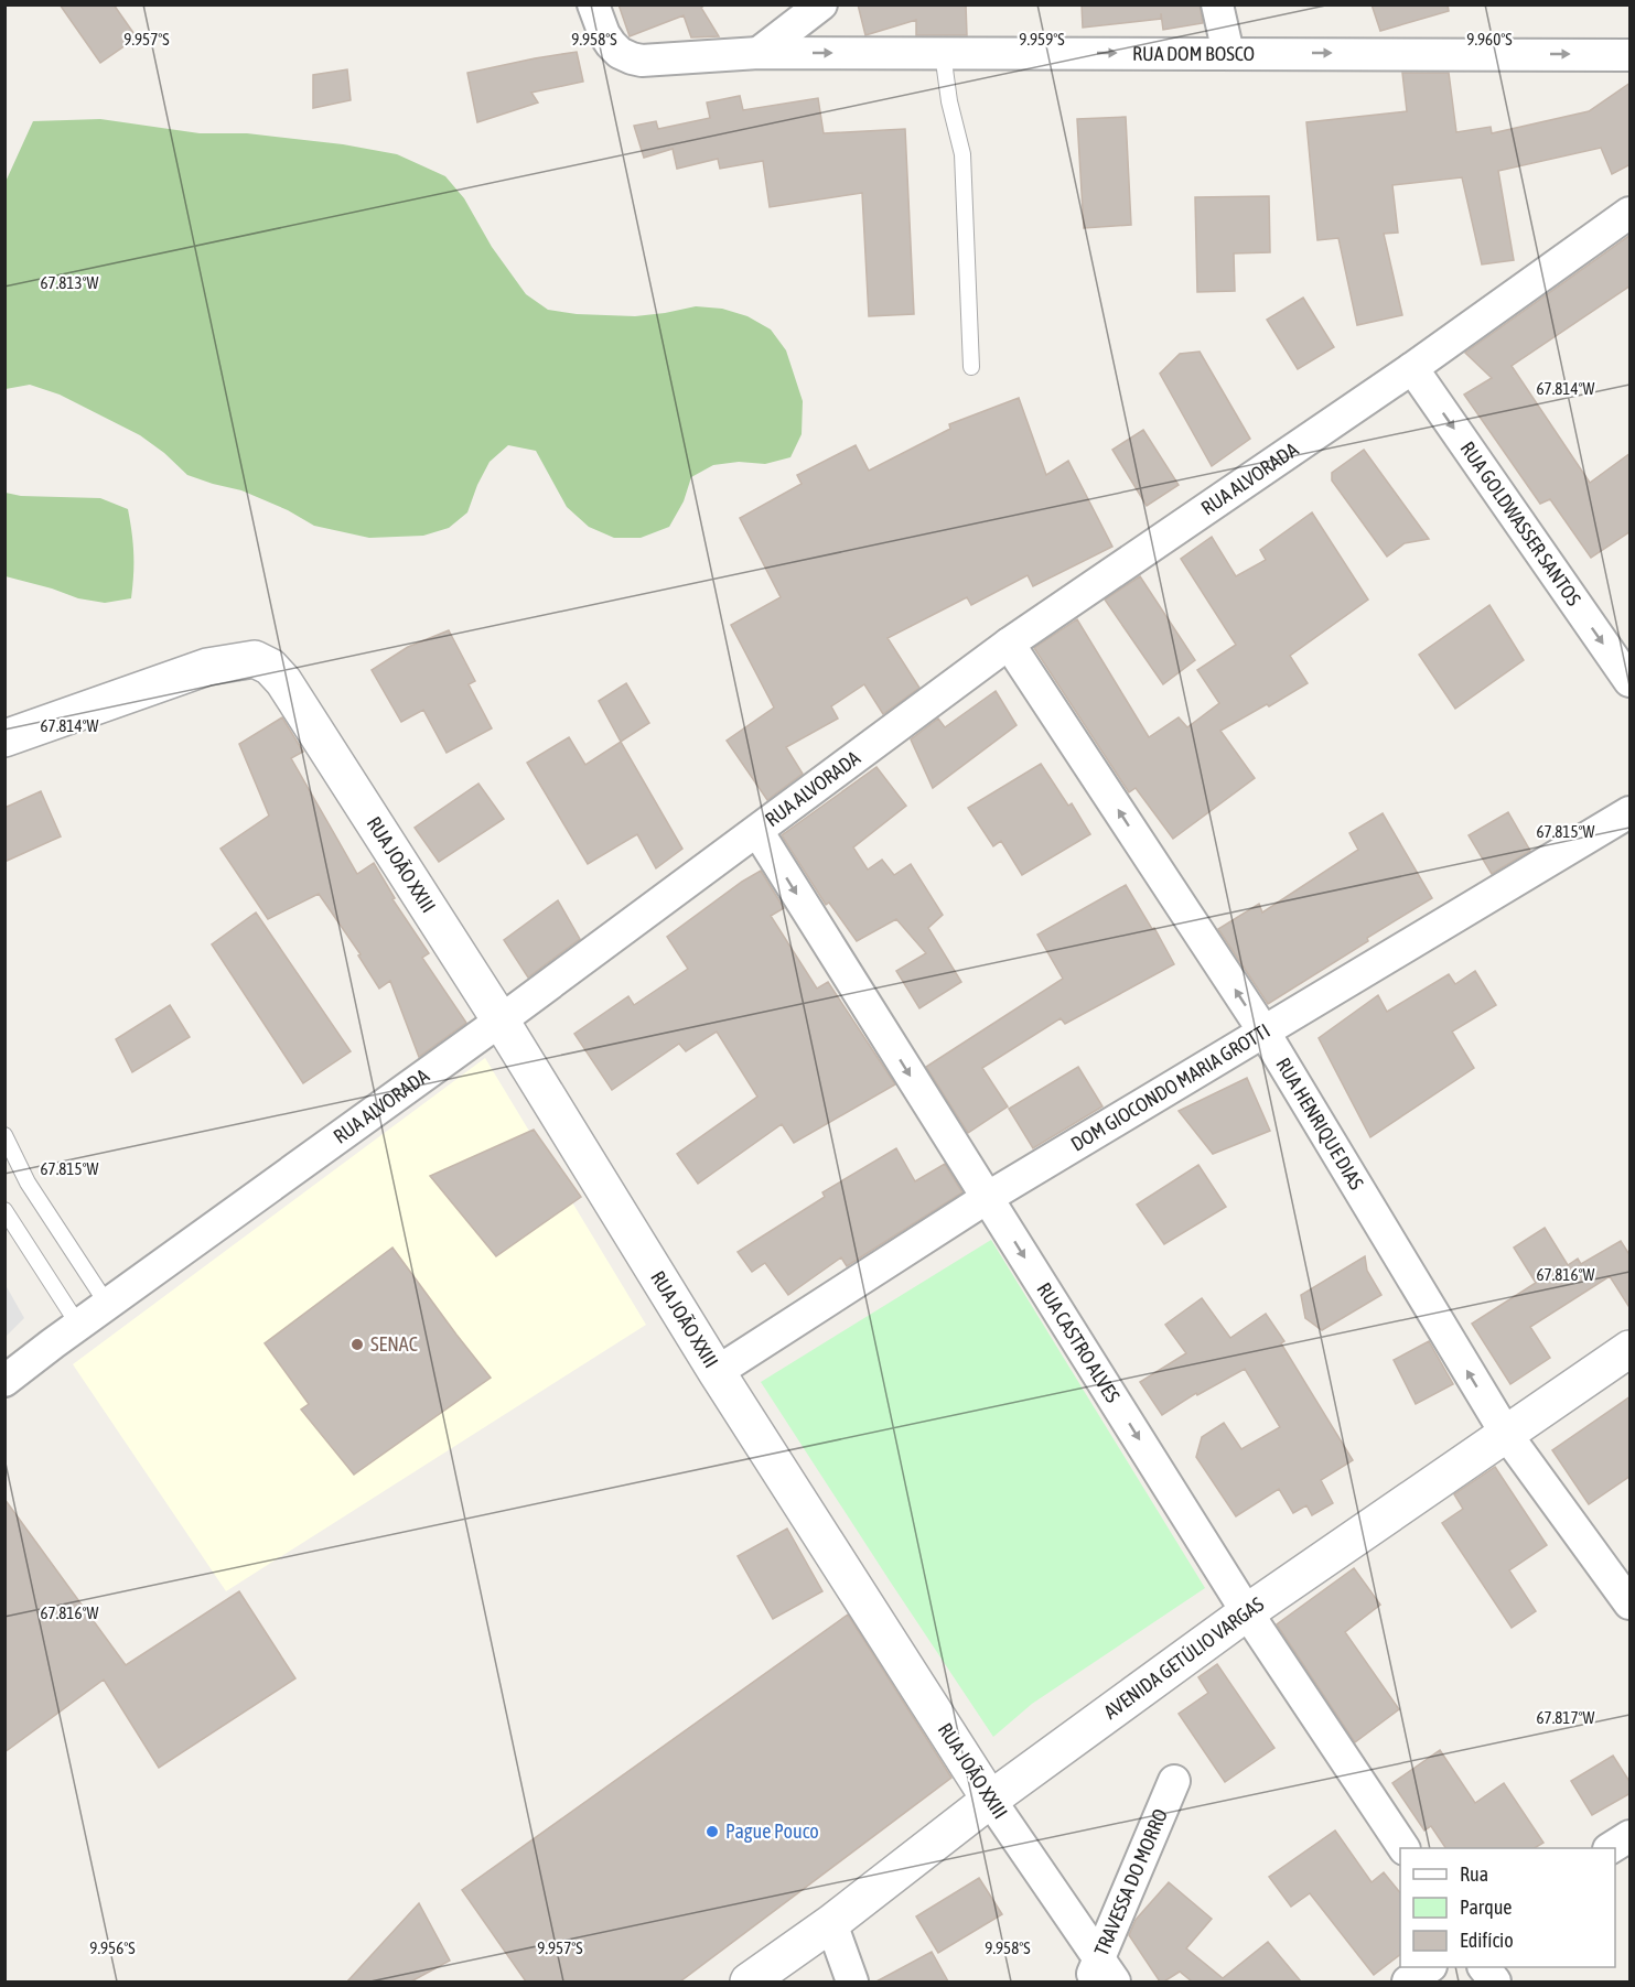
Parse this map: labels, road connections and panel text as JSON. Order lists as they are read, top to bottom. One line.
{"streets":{"street":["RUA DOM BOSCO","RUA ALVORADA","RUA GOLDWASSER SANTOS","RUA JOÃO XXIII","DOM GIOCONDO MARIA GROTTI","RUA HENRIQUE DIAS","RUA CASTRO ALVES","AVENIDA GETÚLIO VARGAS","TRAVESSA DO MORRO"]},"crossings":[["RUA ALVORADA","RUA GOLDWASSER SANTOS"],["RUA ALVORADA","RUA JOÃO XXIII"],["RUA ALVORADA","RUA HENRIQUE DIAS"],["RUA ALVORADA","RUA CASTRO ALVES"],["RUA JOÃO XXIII","DOM GIOCONDO MARIA GROTTI"],["RUA JOÃO XXIII","AVENIDA GETÚLIO VARGAS"],["RUA JOÃO XXIII","TRAVESSA DO MORRO"],["DOM GIOCONDO MARIA GROTTI","RUA HENRIQUE DIAS"],["DOM GIOCONDO MARIA GROTTI","RUA CASTRO ALVES"],["RUA HENRIQUE DIAS","AVENIDA GETÚLIO VARGAS"],["RUA CASTRO ALVES","AVENIDA GETÚLIO VARGAS"]],"one_way":["RUA DOM BOSCO","RUA GOLDWASSER SANTOS","RUA HENRIQUE DIAS","RUA CASTRO ALVES"],"places":["SENAC","Pague Pouco"],"legend":["Rua","Parque","Edifício"],"coordinates":["9.957°S","9.958°S","9.959°S","9.960°S","67.813°W","67.814°W","67.815°W","67.816°W","67.817°W","9.956°S"]}
